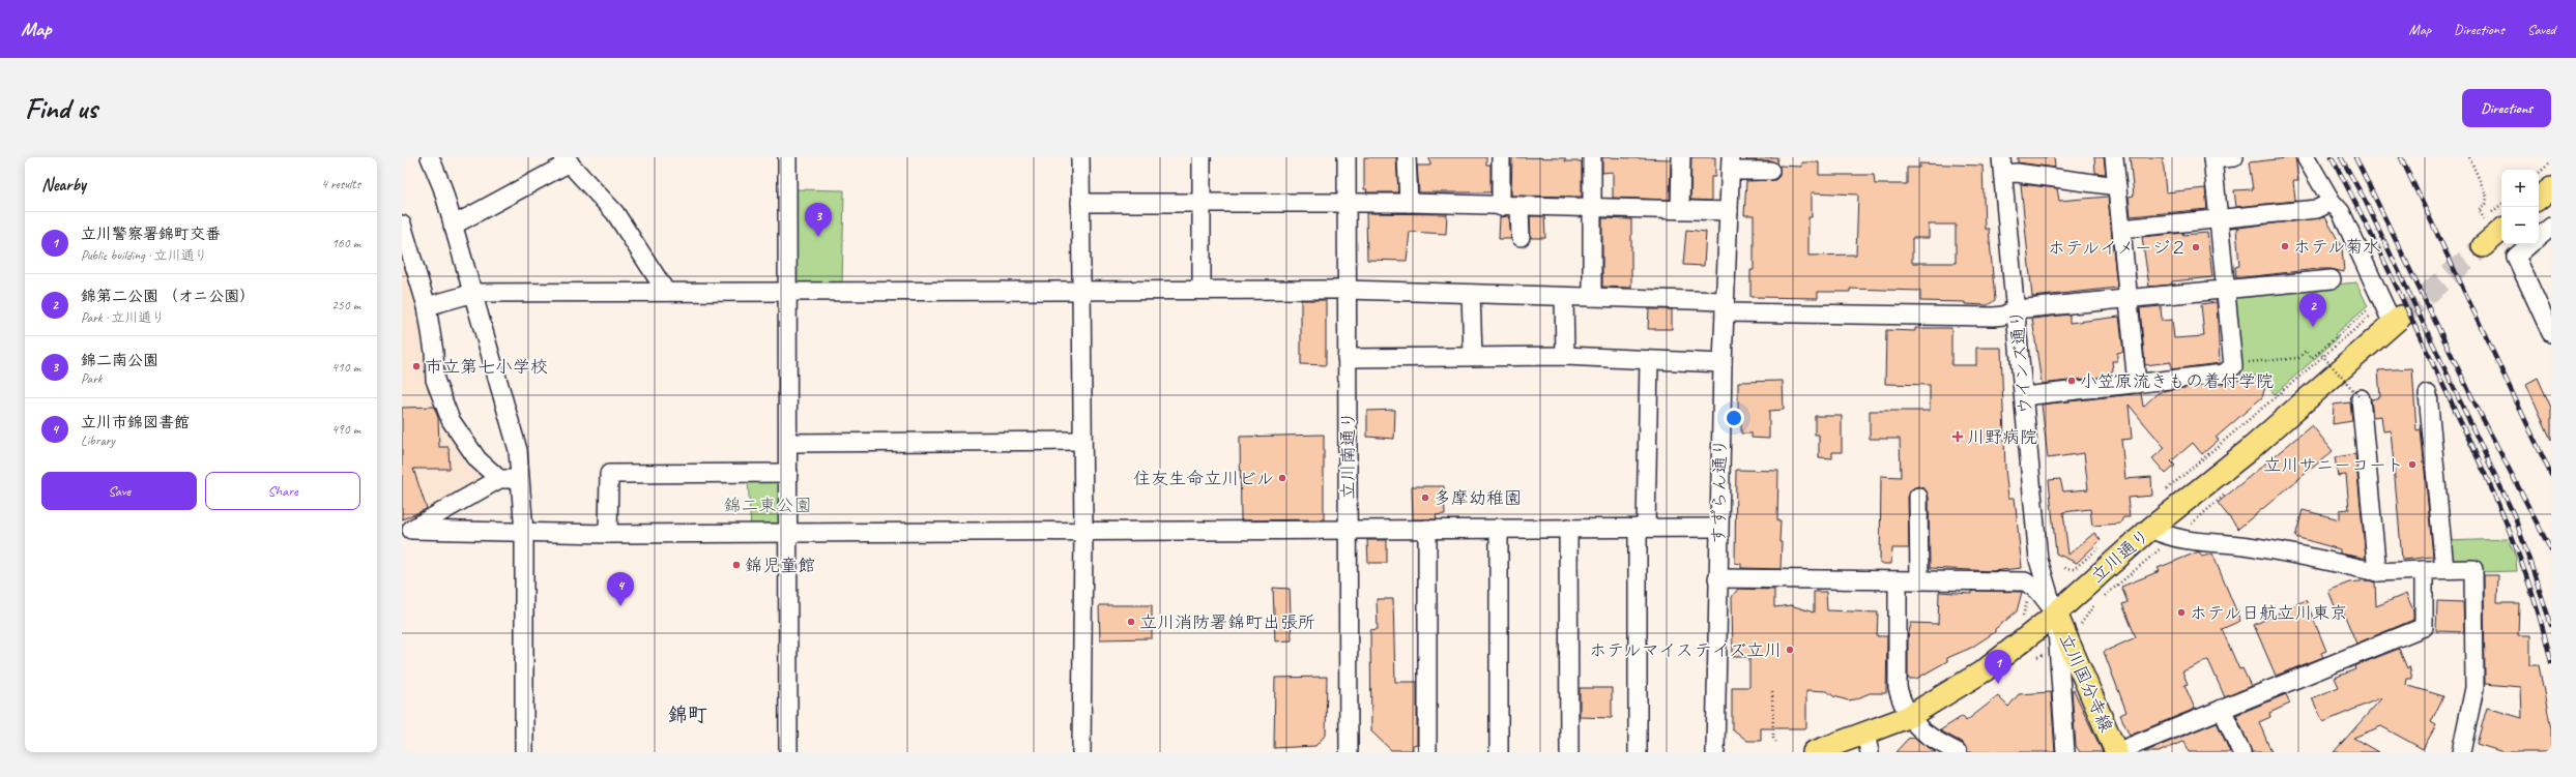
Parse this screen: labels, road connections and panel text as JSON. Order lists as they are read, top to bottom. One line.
{"streets":{"main road":["立川通り","立川国分寺線"],"street":["ウインズ通り","立川南通り","すずらん通り"]},"crossings":[["ウインズ通り","立川通り"],["ウインズ通り","立川国分寺線"],["立川通り","立川国分寺線"]],"districts":["錦町"],"parks":["錦二東公園"],"places":{"other":["ホテル菊水","ホテルイメージ２","市立第七小学校","小笠原流きもの着付学院","立川サニーコート","住友生命立川ビル","多摩幼稚園","錦児童館","ホテル日航立川東京","立川消防署錦町出張所","ホテルマイステイズ立川"],"health":["川野病院"]},"page":{"header":"Map","nav":["Map","Directions","Saved"],"buttons":["Directions",["Save","Share"]],"title":"Find us","heading":["Nearby","4 results"],"map_buttons":["+","−"],"pins":["3","2","4","1"],"list":[{"mark":"1","name":"立川警察署錦町交番","note":"Public building · 立川通り","value":"160 m"},{"mark":"2","name":"錦第二公園 （オニ公園）","note":"Park · 立川通り","value":"250 m"},{"mark":"3","name":"錦二南公園","note":"Park","value":"410 m"},{"mark":"4","name":"立川市錦図書館","note":"Library","value":"490 m"}]}}
